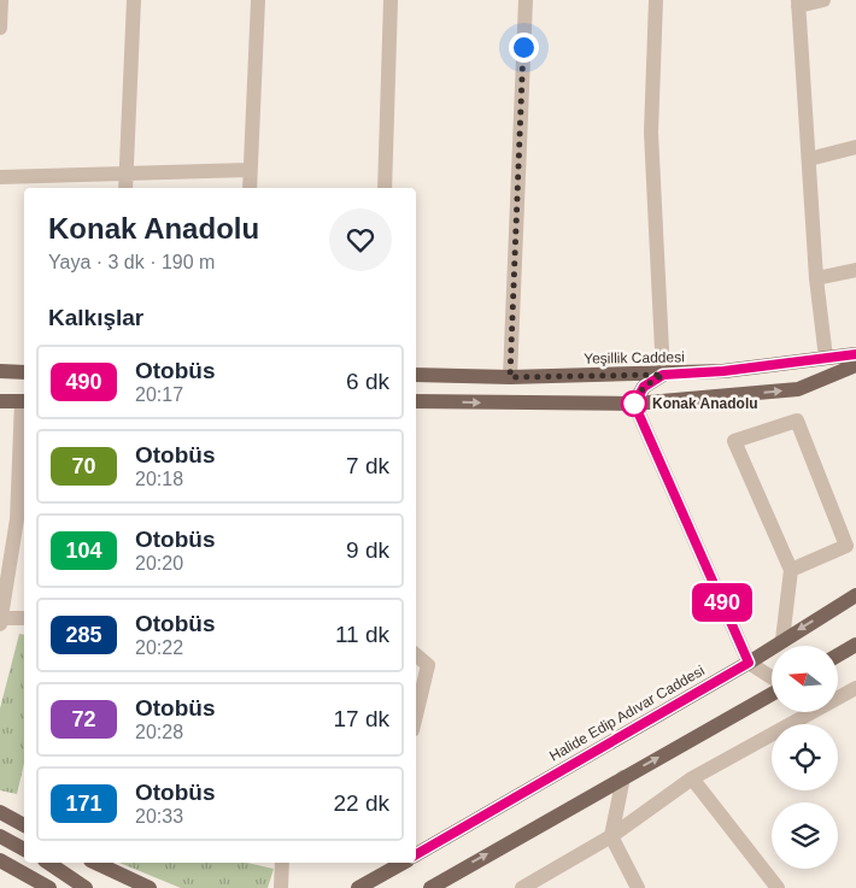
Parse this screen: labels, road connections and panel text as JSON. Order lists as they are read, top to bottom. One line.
{"streets":{"main road":["Yeşillik Caddesi","Halide Edip Adıvar Caddesi"]},"places":["Konak Anadolu"],"lines":["bus line 490"],"north":"left","page":{"on_map":"490","heading":[["Konak Anadolu","Yaya · 3 dk · 190 m"],"Kalkışlar"],"list":[{"mark":"490","name":"Otobüs","note":"20:17","value":"6 dk"},{"mark":"70","name":"Otobüs","note":"20:18","value":"7 dk"},{"mark":"104","name":"Otobüs","note":"20:20","value":"9 dk"},{"mark":"285","name":"Otobüs","note":"20:22","value":"11 dk"},{"mark":"72","name":"Otobüs","note":"20:28","value":"17 dk"},{"mark":"171","name":"Otobüs","note":"20:33","value":"22 dk"}]}}
